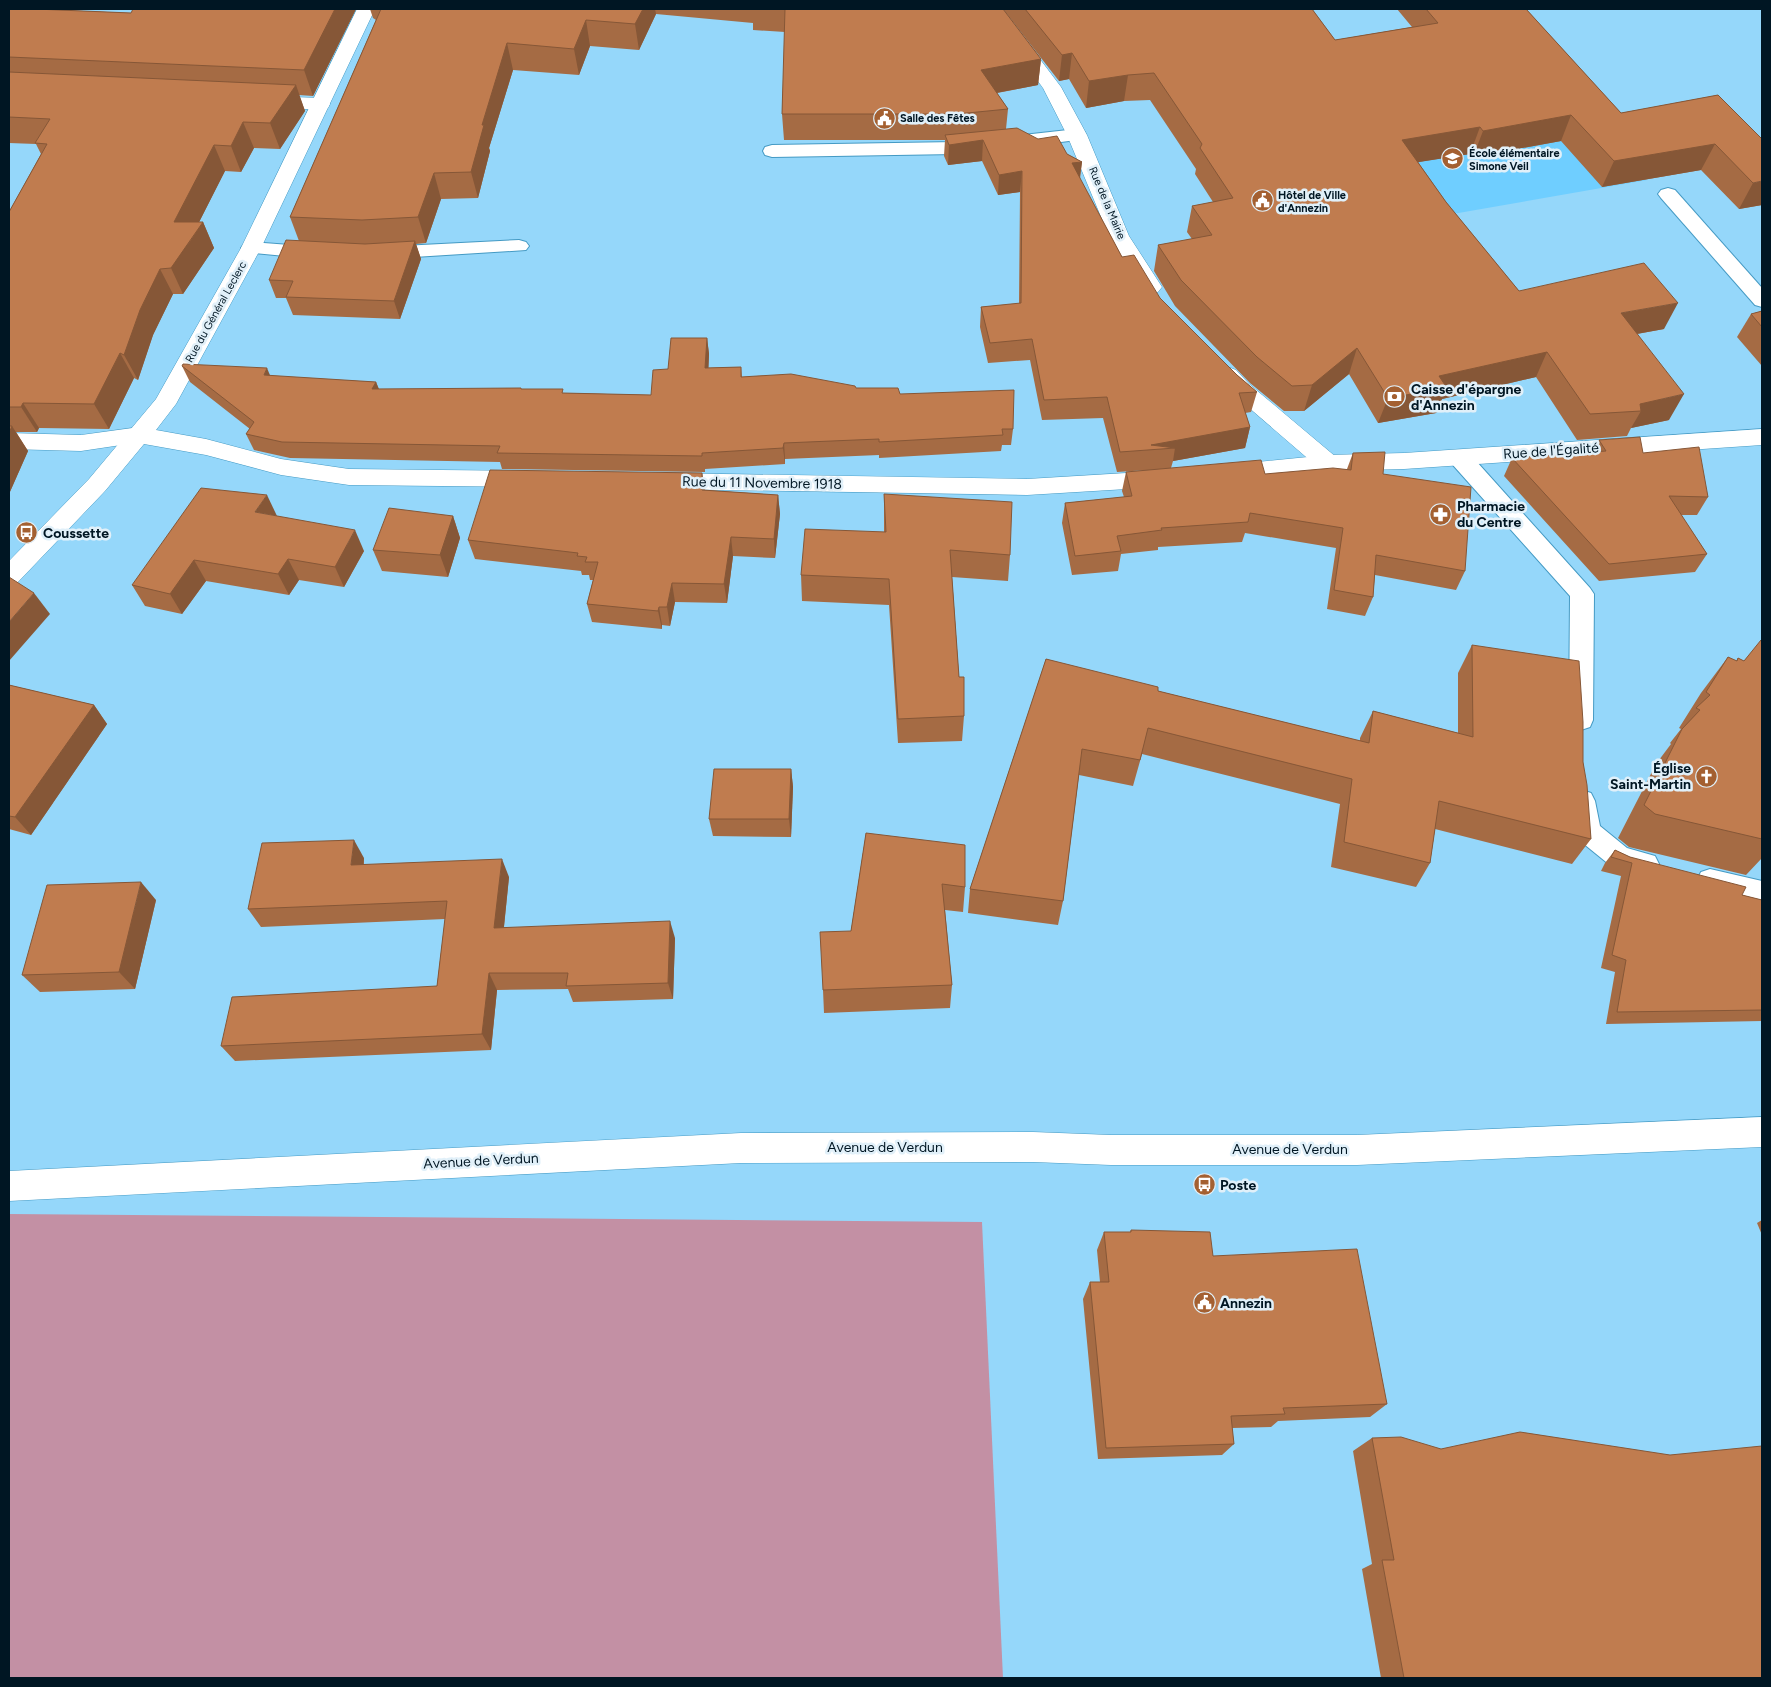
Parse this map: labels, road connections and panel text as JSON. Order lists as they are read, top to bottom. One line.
{"streets":{"street":["Rue de la Mairie","Rue du Général Leclerc","Rue de l'Égalité","Rue du 11 Novembre 1918","Avenue de Verdun"]},"places":{"public building":["Salle des Fêtes","Hôtel de Ville d'Annezin","Annezin"],"school or university":["École élémentaire Simone Veil"],"bank":["Caisse d'épargne d'Annezin"],"pharmacy":["Pharmacie du Centre"],"bus stop":["Coussette","Poste"],"church":["Église Saint-Martin"]}}
